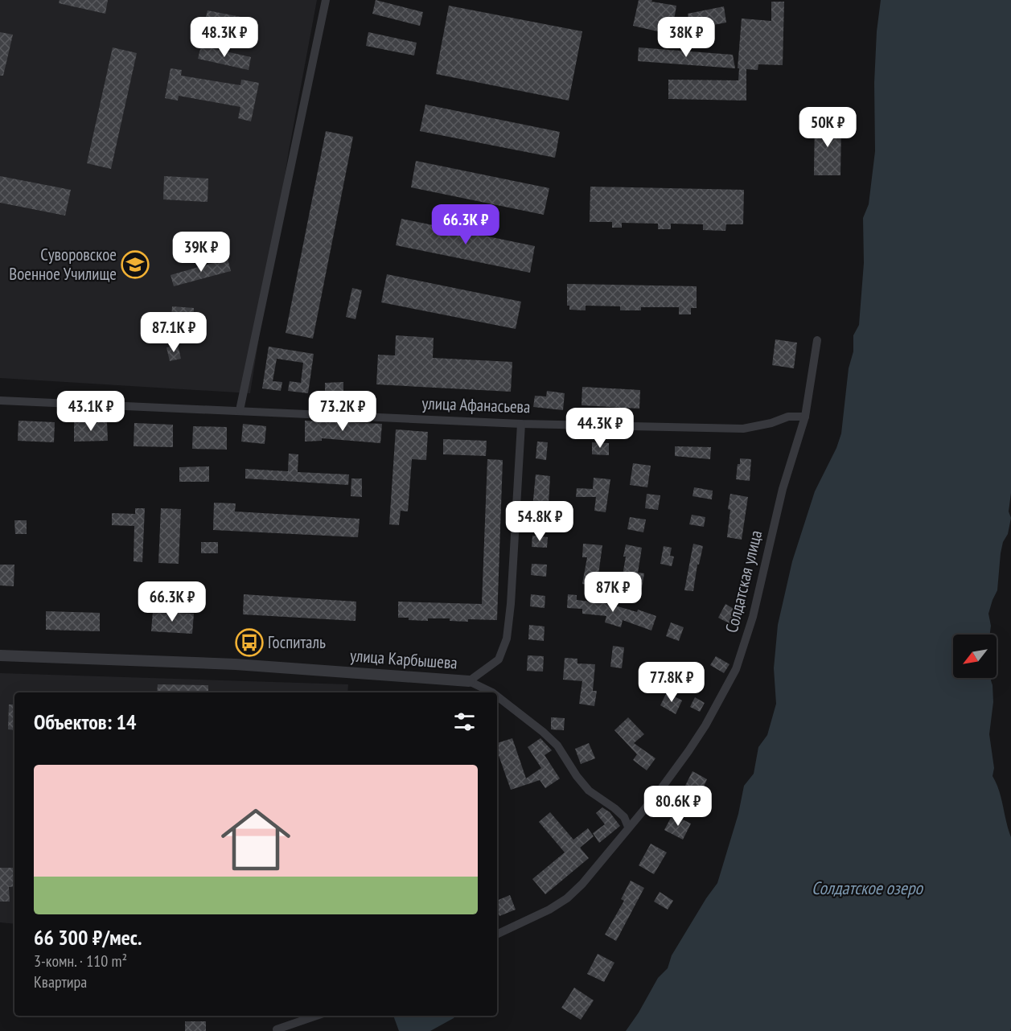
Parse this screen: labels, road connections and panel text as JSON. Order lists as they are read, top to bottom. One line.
{"streets":{"street":["улица Афанасьева","Солдатская улица","улица Карбышева"]},"crossings":[["улица Афанасьева","Солдатская улица"],["Солдатская улица","улица Карбышева"]],"water":["Солдатское озеро"],"places":{"school or university":["Суворовское Военное Училище"],"bus stop":["Госпиталь"]},"north":"bottom left","page":{"price":["48.3K ₽","38K ₽","50K ₽","66.3K ₽","39K ₽","87.1K ₽","43.1K ₽","73.2K ₽","44.3K ₽","54.8K ₽","87K ₽","66.3K ₽","77.8K ₽","80.6K ₽"],"heading":"Объектов: 14","list":[{"name":"66 300 ₽/мес.","note":"3-комн. · 110 m² · Квартира"}]}}
